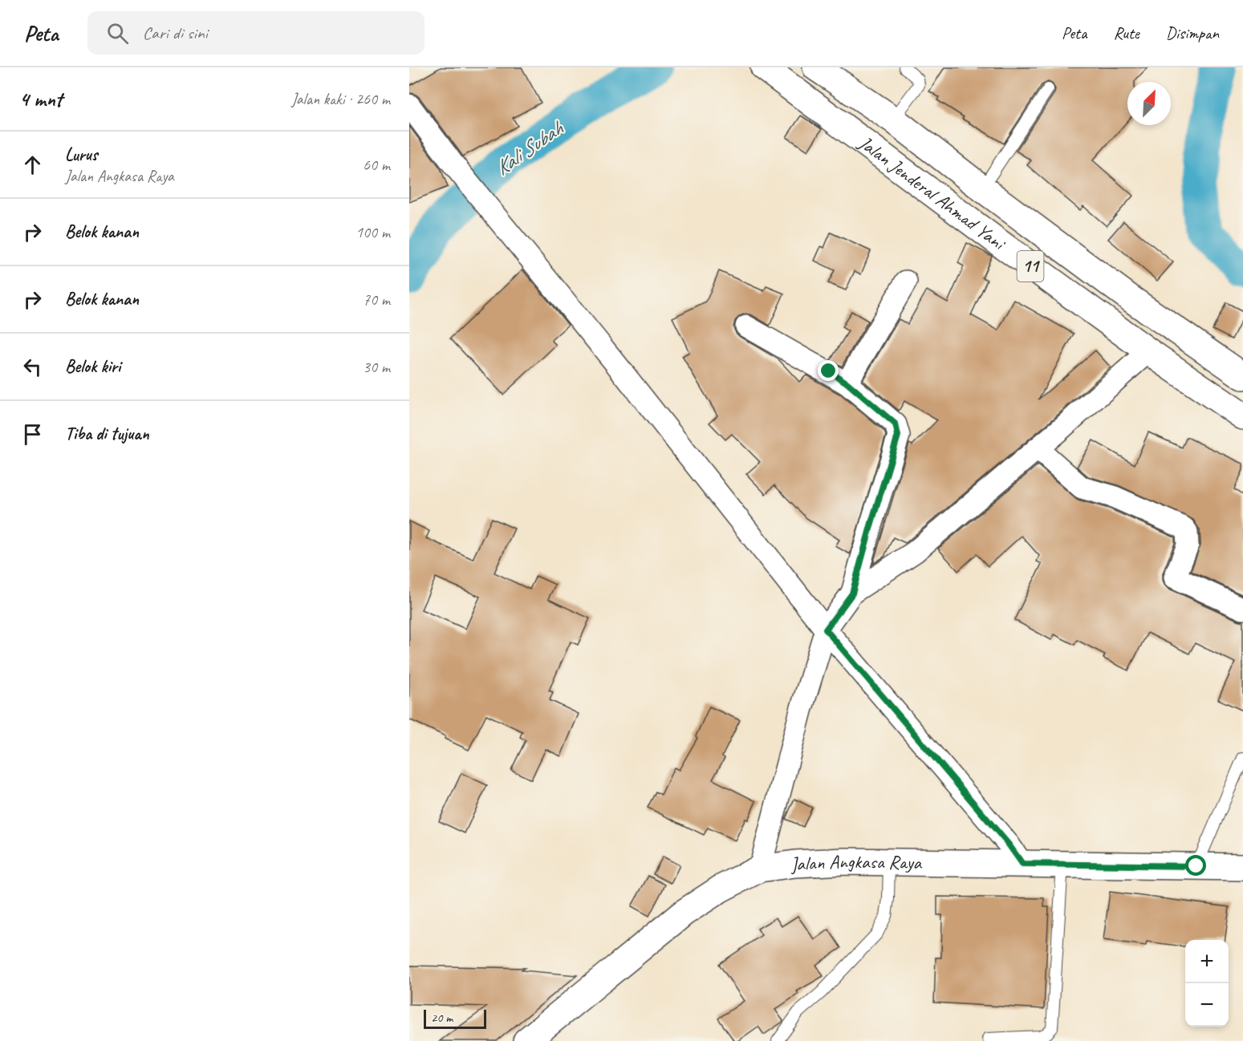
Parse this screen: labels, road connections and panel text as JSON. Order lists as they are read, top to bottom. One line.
{"streets":{"main road":["Jalan Jenderal Ahmad Yani","11","Jalan Angkasa Raya"]},"water":["Kali Subah"],"scale_bar":"20 m","north":"top right","page":{"header":"Peta","search":"Cari di sini","nav":["Peta","Rute","Disimpan"],"heading":["4 mnt","Jalan kaki · 260 m"],"list":[["Lurus","Jalan Angkasa Raya","60 m"],["Belok kanan","100 m"],["Belok kanan","70 m"],["Belok kiri","30 m"],"Tiba di tujuan"],"map_buttons":["+","−"],"scale":"20 m"}}
